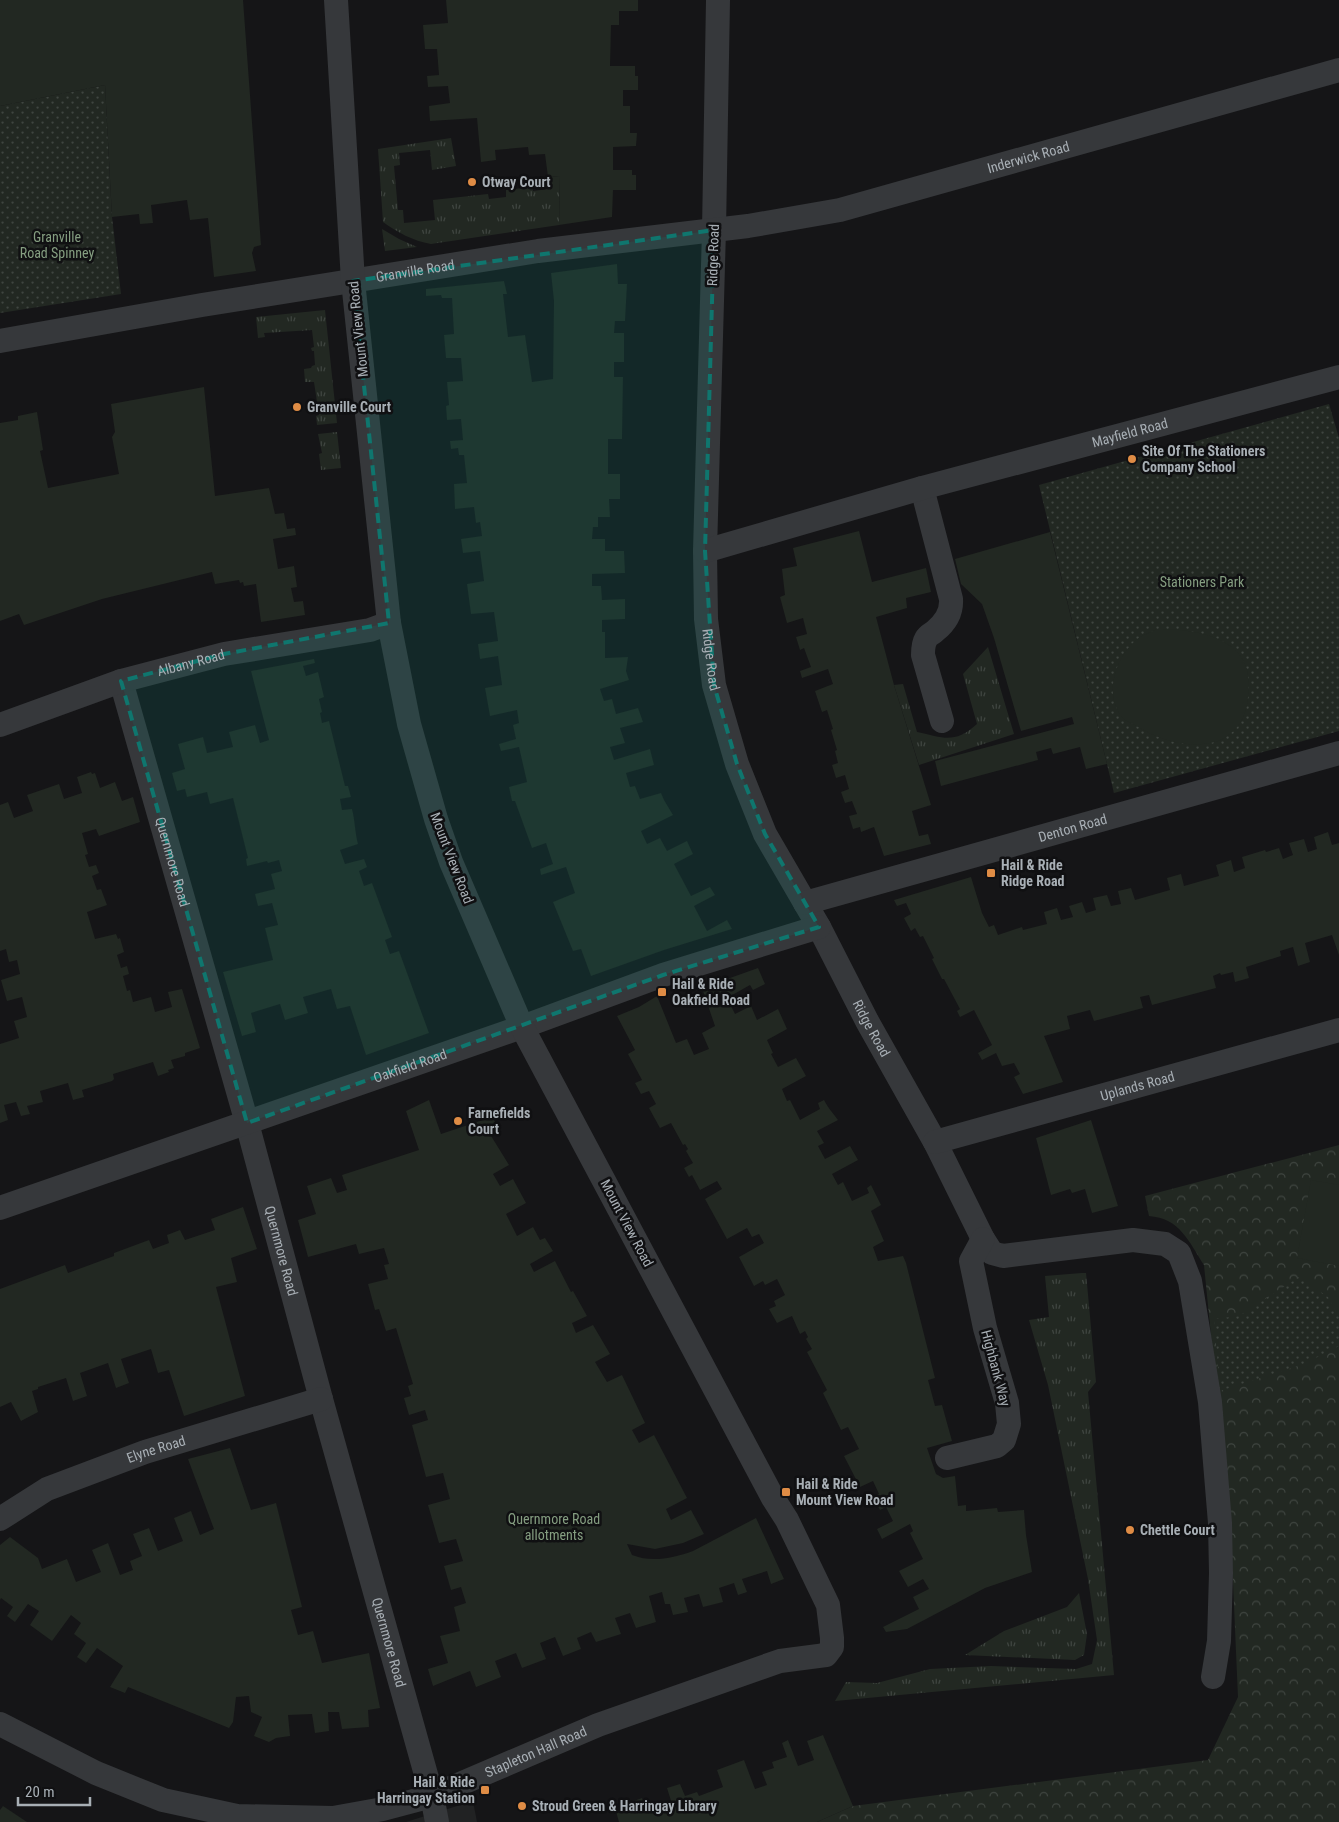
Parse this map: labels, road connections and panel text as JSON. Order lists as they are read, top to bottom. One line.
{"streets":{"street":["Inderwick Road","Ridge Road","Granville Road","Mount View Road","Mayfield Road","Albany Road","Denton Road","Quernmore Road","Oakfield Road","Uplands Road","Highbank Way","Elyne Road","Stapleton Hall Road"]},"crossings":[["Inderwick Road","Ridge Road"],["Inderwick Road","Granville Road"],["Ridge Road","Granville Road"],["Ridge Road","Mayfield Road"],["Ridge Road","Denton Road"],["Ridge Road","Oakfield Road"],["Ridge Road","Uplands Road"],["Ridge Road","Highbank Way"],["Granville Road","Mount View Road"],["Mount View Road","Albany Road"],["Mount View Road","Oakfield Road"],["Mount View Road","Stapleton Hall Road"],["Albany Road","Quernmore Road"],["Quernmore Road","Oakfield Road"],["Quernmore Road","Elyne Road"],["Quernmore Road","Stapleton Hall Road"]],"parks":["Granville Road Spinney","Stationers Park","Quernmore Road allotments"],"places":{"other":["Otway Court","Granville Court","Site Of The Stationers Company School","Farnefields Court","Chettle Court","Stroud Green & Harringay Library"],"transit":["Hail & Ride Ridge Road","Hail & Ride Oakfield Road","Hail & Ride Mount View Road","Hail & Ride Harringay Station"]},"scale_bar":"20 m"}
